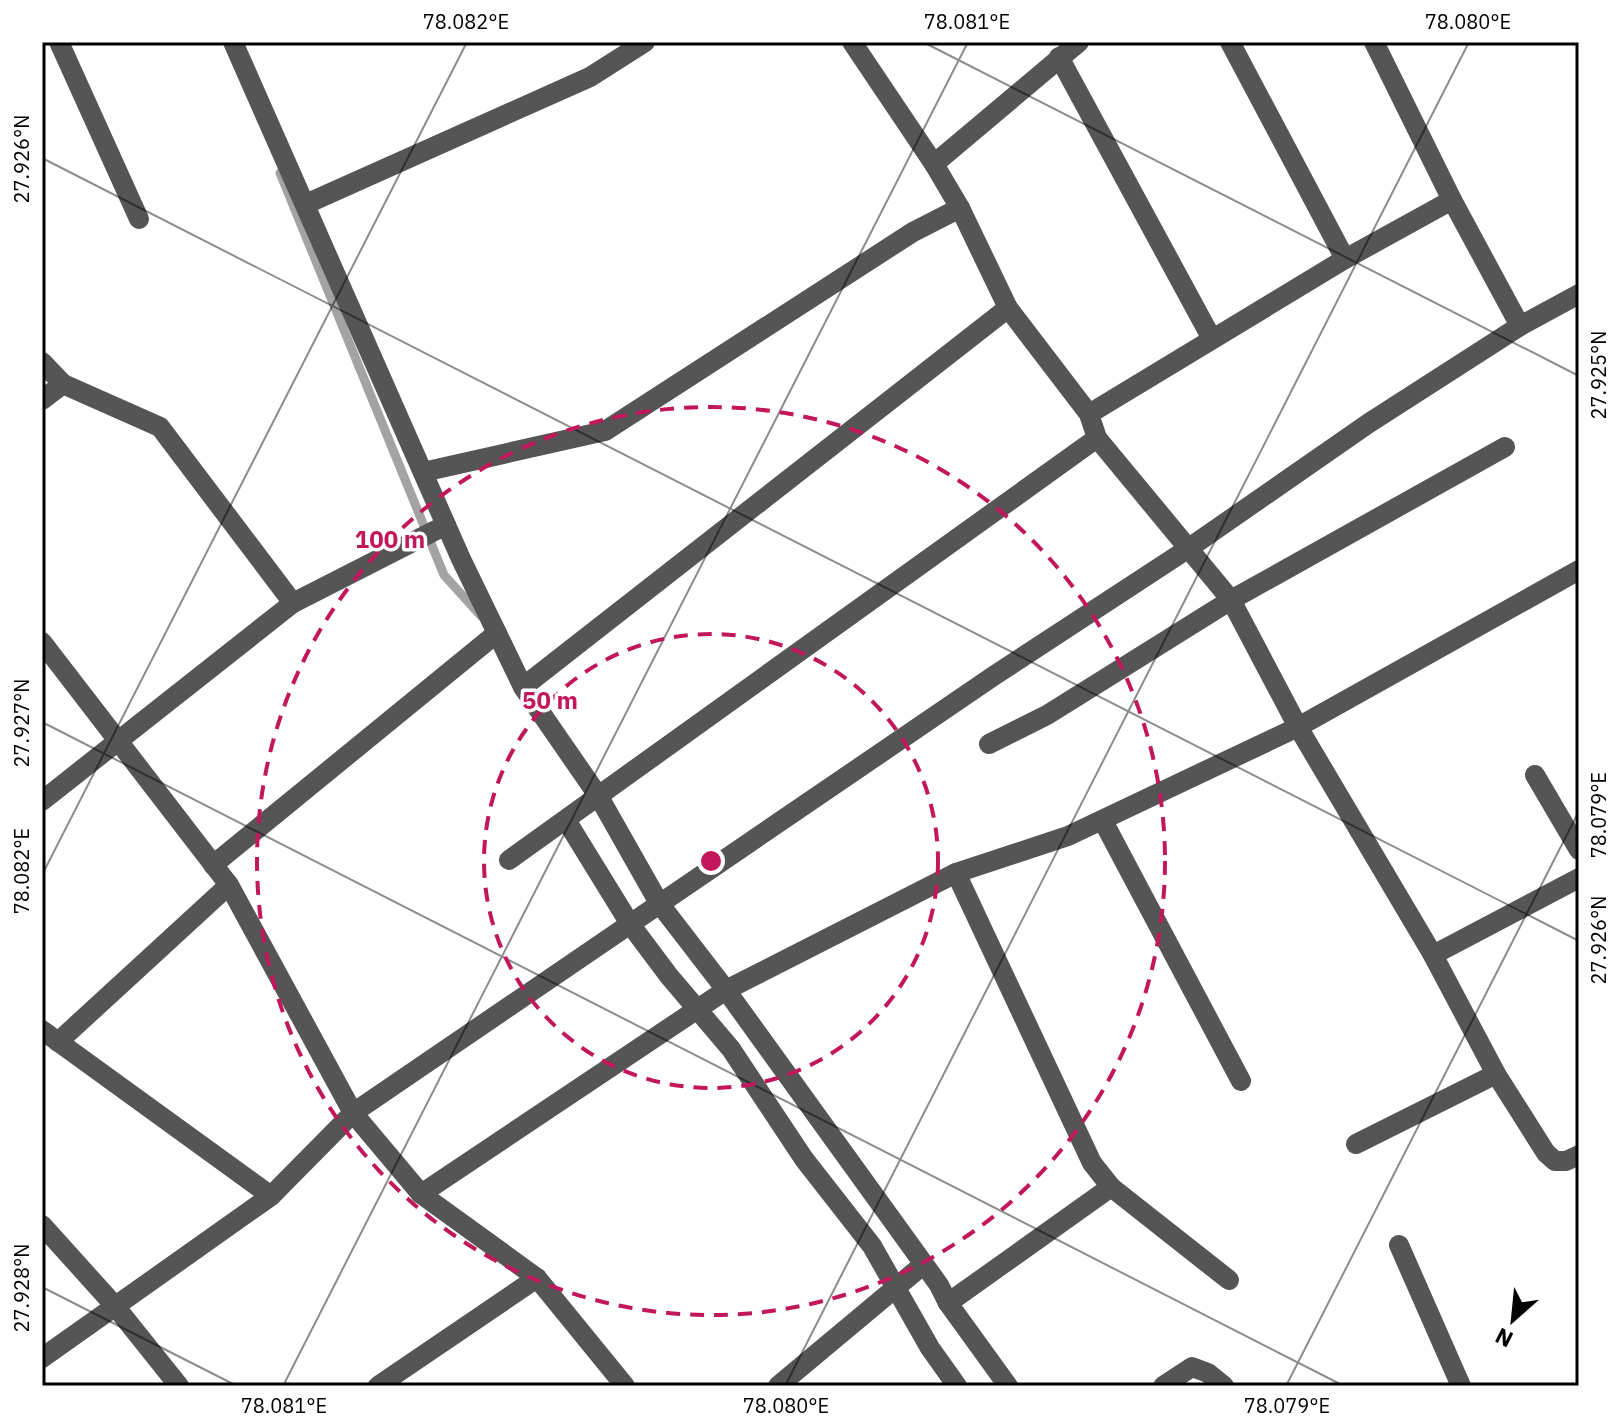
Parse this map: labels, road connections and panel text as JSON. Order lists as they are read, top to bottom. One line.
{"north":"bottom left","coordinates":["78.082°E","78.081°E","78.080°E","27.926°N","27.925°N","27.927°N","78.079°E","27.928°N"],"rings":["100 m","50 m"]}
